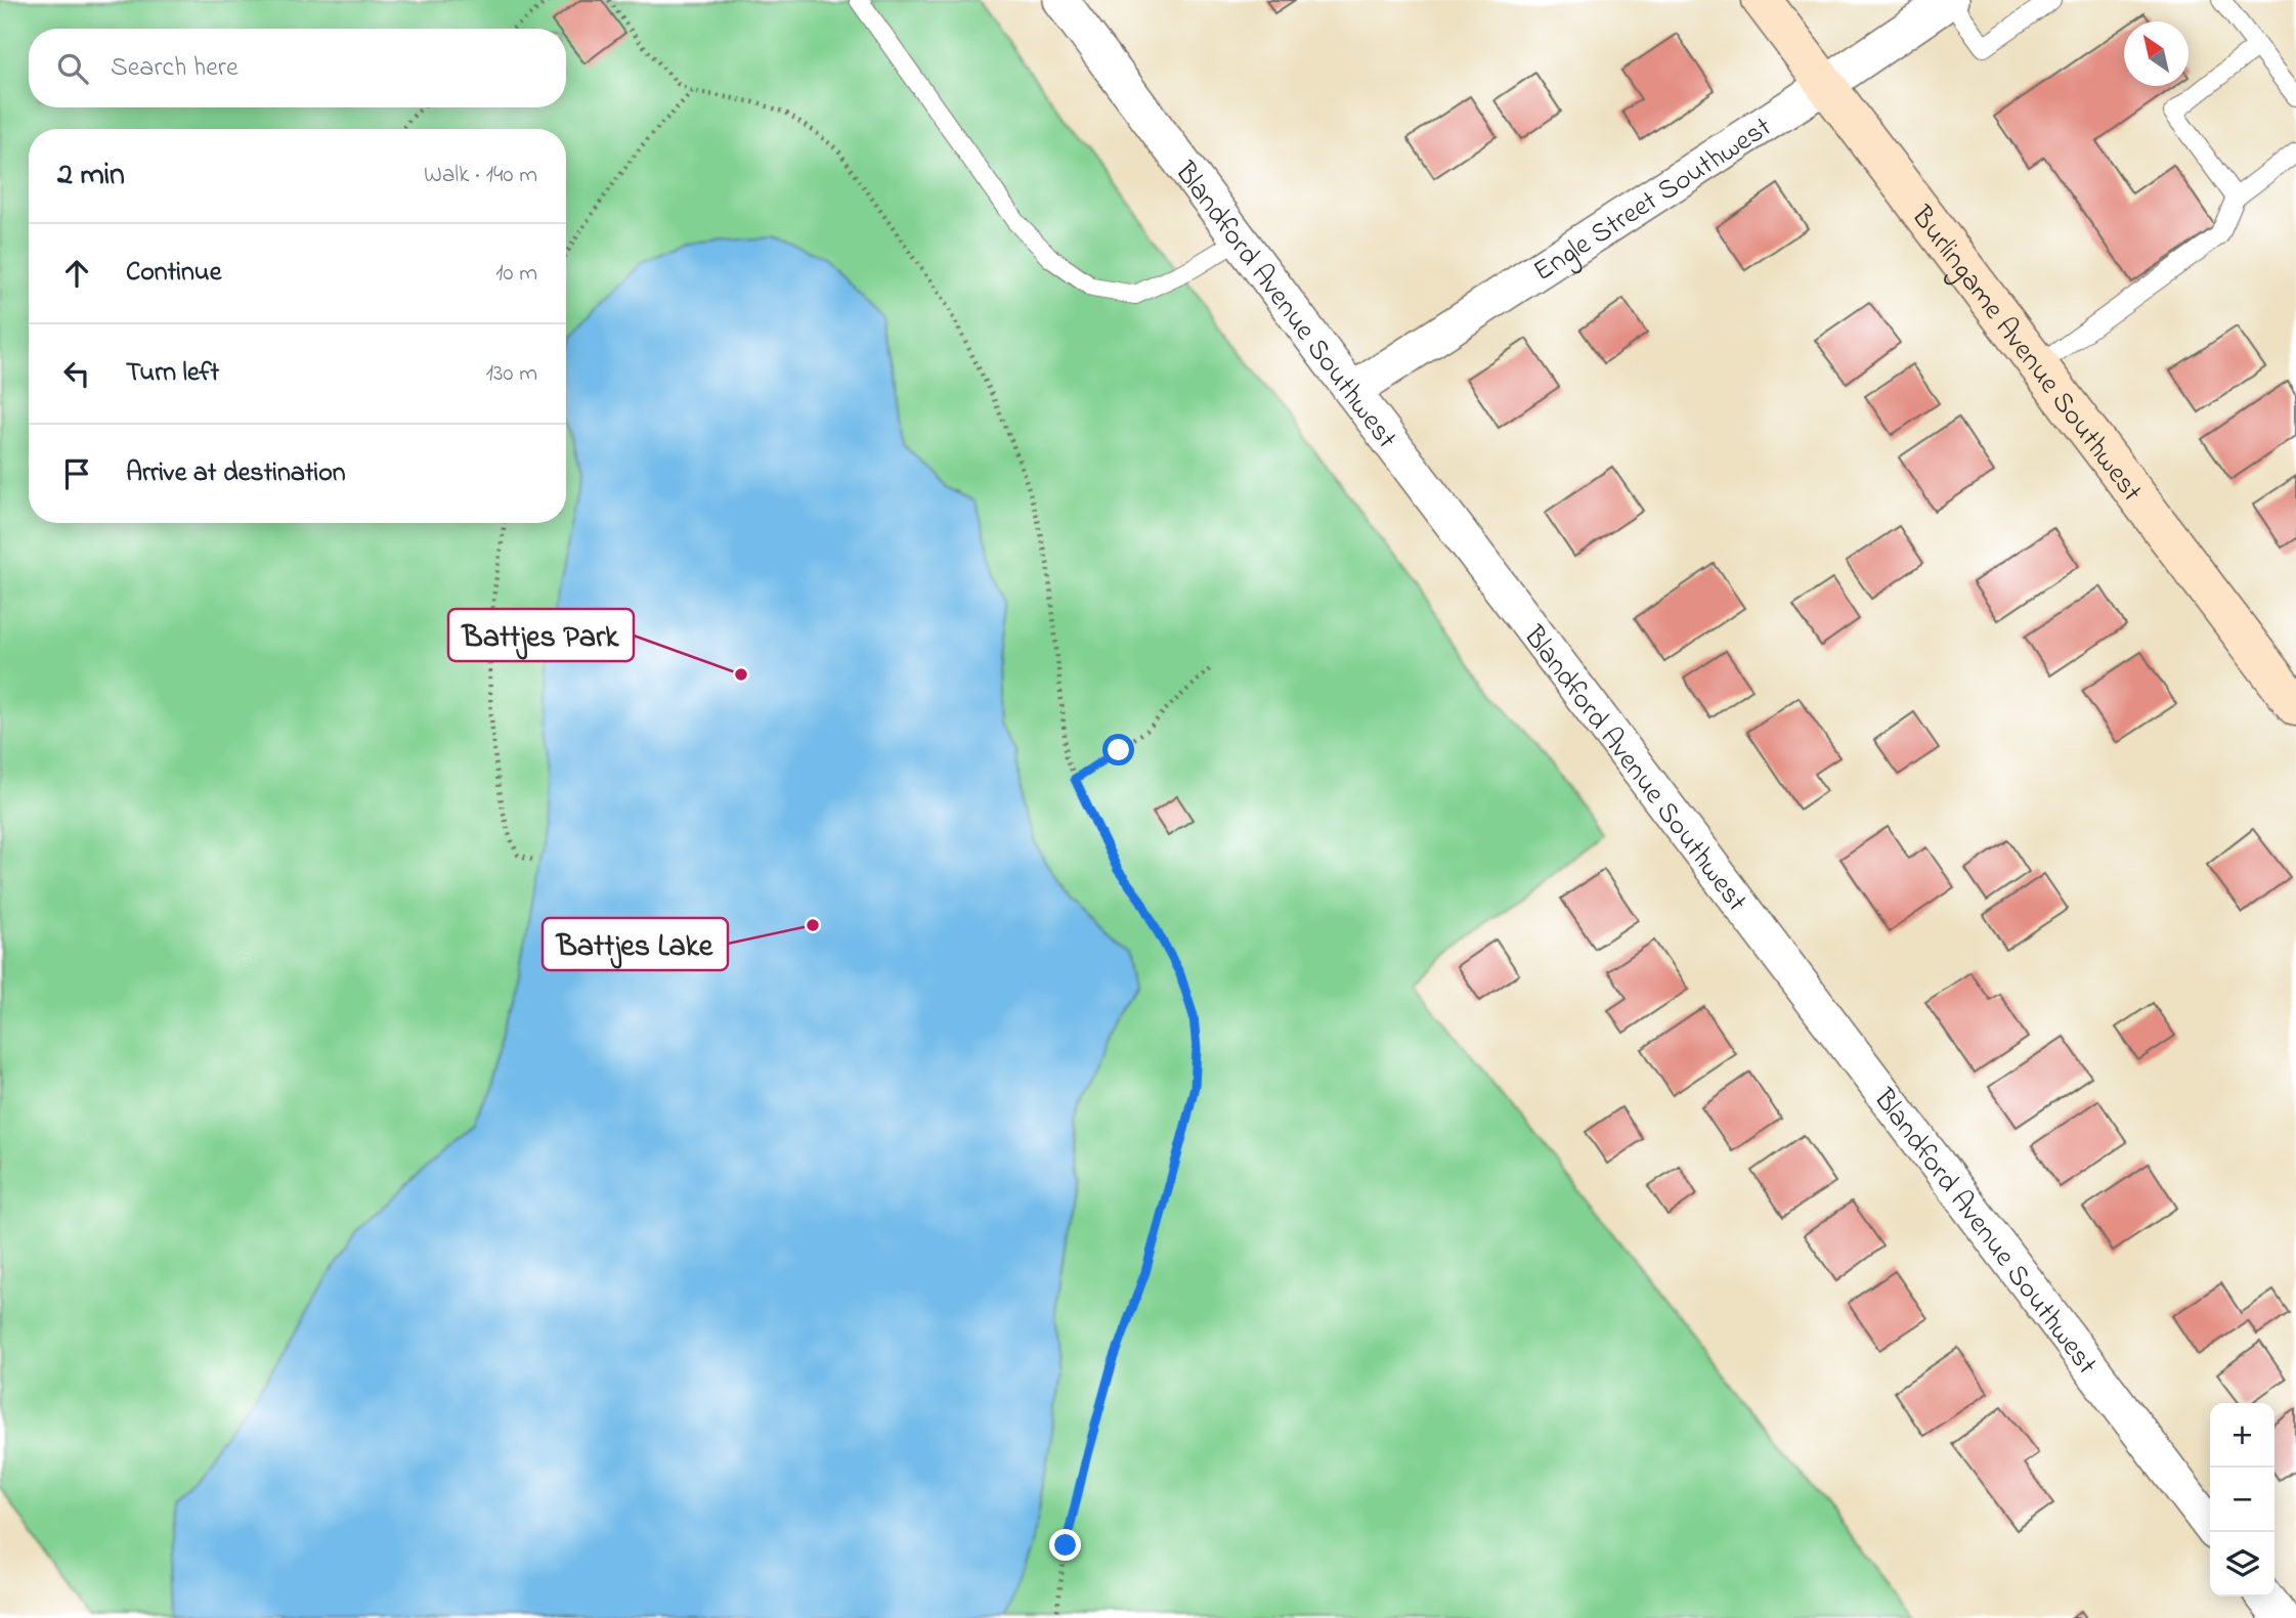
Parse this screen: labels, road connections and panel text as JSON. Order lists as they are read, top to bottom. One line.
{"streets":{"street":["Engle Street Southwest","Blandford Avenue Southwest","Burlingame Avenue Southwest"]},"crossings":[["Engle Street Southwest","Blandford Avenue Southwest"],["Engle Street Southwest","Burlingame Avenue Southwest"]],"places":["Battjes Park","Battjes Lake"],"north":"top left","page":{"search":"Search here","heading":["2 min","Walk · 140 m"],"list":[["Continue","10 m"],["Turn left","130 m"],"Arrive at destination"],"map_buttons":["+","−"]}}
